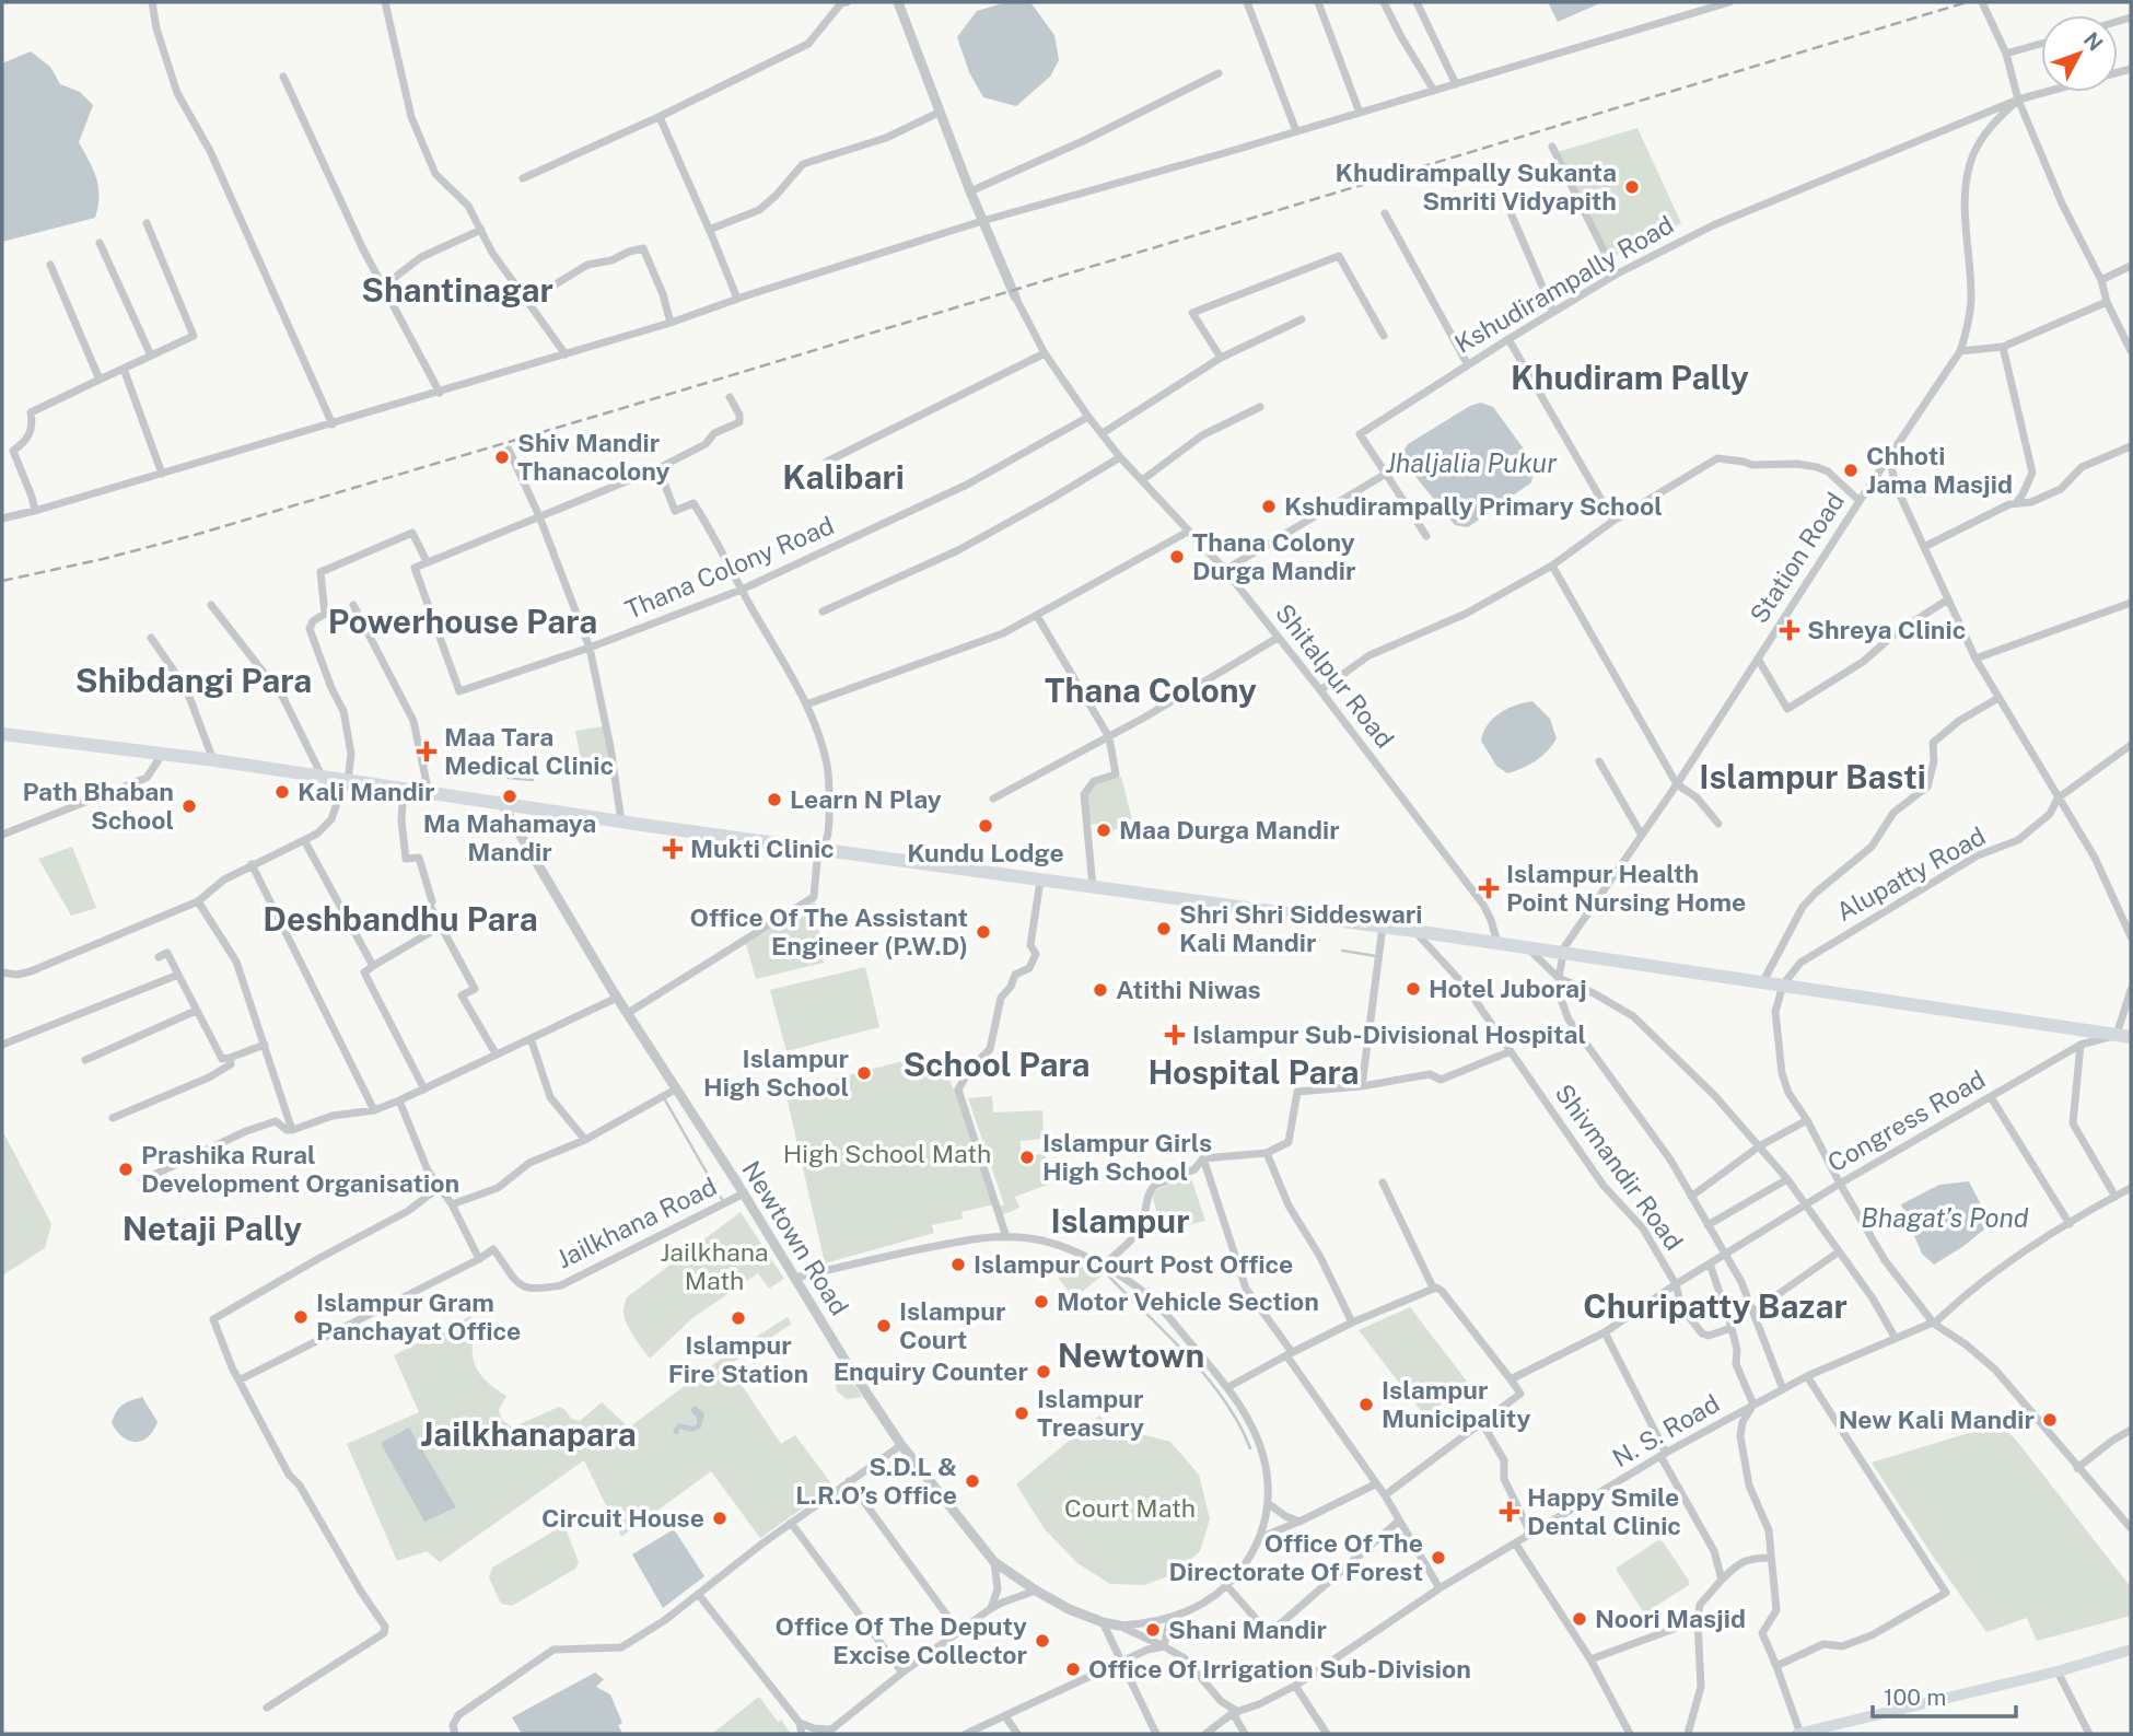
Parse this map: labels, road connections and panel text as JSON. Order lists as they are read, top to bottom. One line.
{"streets":{"street":["Kshudirampally Road","Station Road","Thana Colony Road","Shitalpur Road","Alupatty Road","Congress Road","Shivmandir Road","Jailkhana Road","Newtown Road","N. S. Road"]},"crossings":[["Kshudirampally Road","Station Road"],["Thana Colony Road","Shitalpur Road"],["Congress Road","Shivmandir Road"],["Jailkhana Road","Newtown Road"]],"districts":["Shantinagar","Khudiram Pally","Kalibari","Powerhouse Para","Shibdangi Para","Thana Colony","Islampur Basti","Deshbandhu Para","School Para","Hospital Para","Islampur","Netaji Pally","Churipatty Bazar","Newtown","Jailkhanapara"],"water":["Jhaljalia Pukur","Bhagat’s Pond"],"parks":["High School Math","Jailkhana Math","Court Math"],"places":{"other":["Khudirampally Sukanta Smriti Vidyapith","Shiv Mandir Thanacolony","Chhoti Jama Masjid","Kshudirampally Primary School","Thana Colony Durga Mandir","Kali Mandir","Ma Mahamaya Mandir","Learn N Play","Path Bhaban School","Kundu Lodge","Maa Durga Mandir","Shri Shri Siddeswari Kali Mandir","Office Of The Assistant Engineer (P.W.D)","Hotel Juboraj","Atithi Niwas","Islampur High School","Islampur Girls High School","Prashika Rural Development Organisation","Islampur Court Post Office","Motor Vehicle Section","Islampur Gram Panchayat Office","Islampur Fire Station","Islampur Court","Enquiry Counter","Islampur Municipality","Islampur Treasury","New Kali Mandir","S.D.L & L.R.O’s Office","Circuit House","Office Of The Directorate Of Forest","Noori Masjid","Shani Mandir","Office Of The Deputy Excise Collector","Office Of Irrigation Sub-Division"],"health":["Shreya Clinic","Maa Tara Medical Clinic","Mukti Clinic","Islampur Health Point Nursing Home","Islampur Sub-Divisional Hospital","Happy Smile Dental Clinic"]},"scale_bar":"100 m","north":"top right"}
